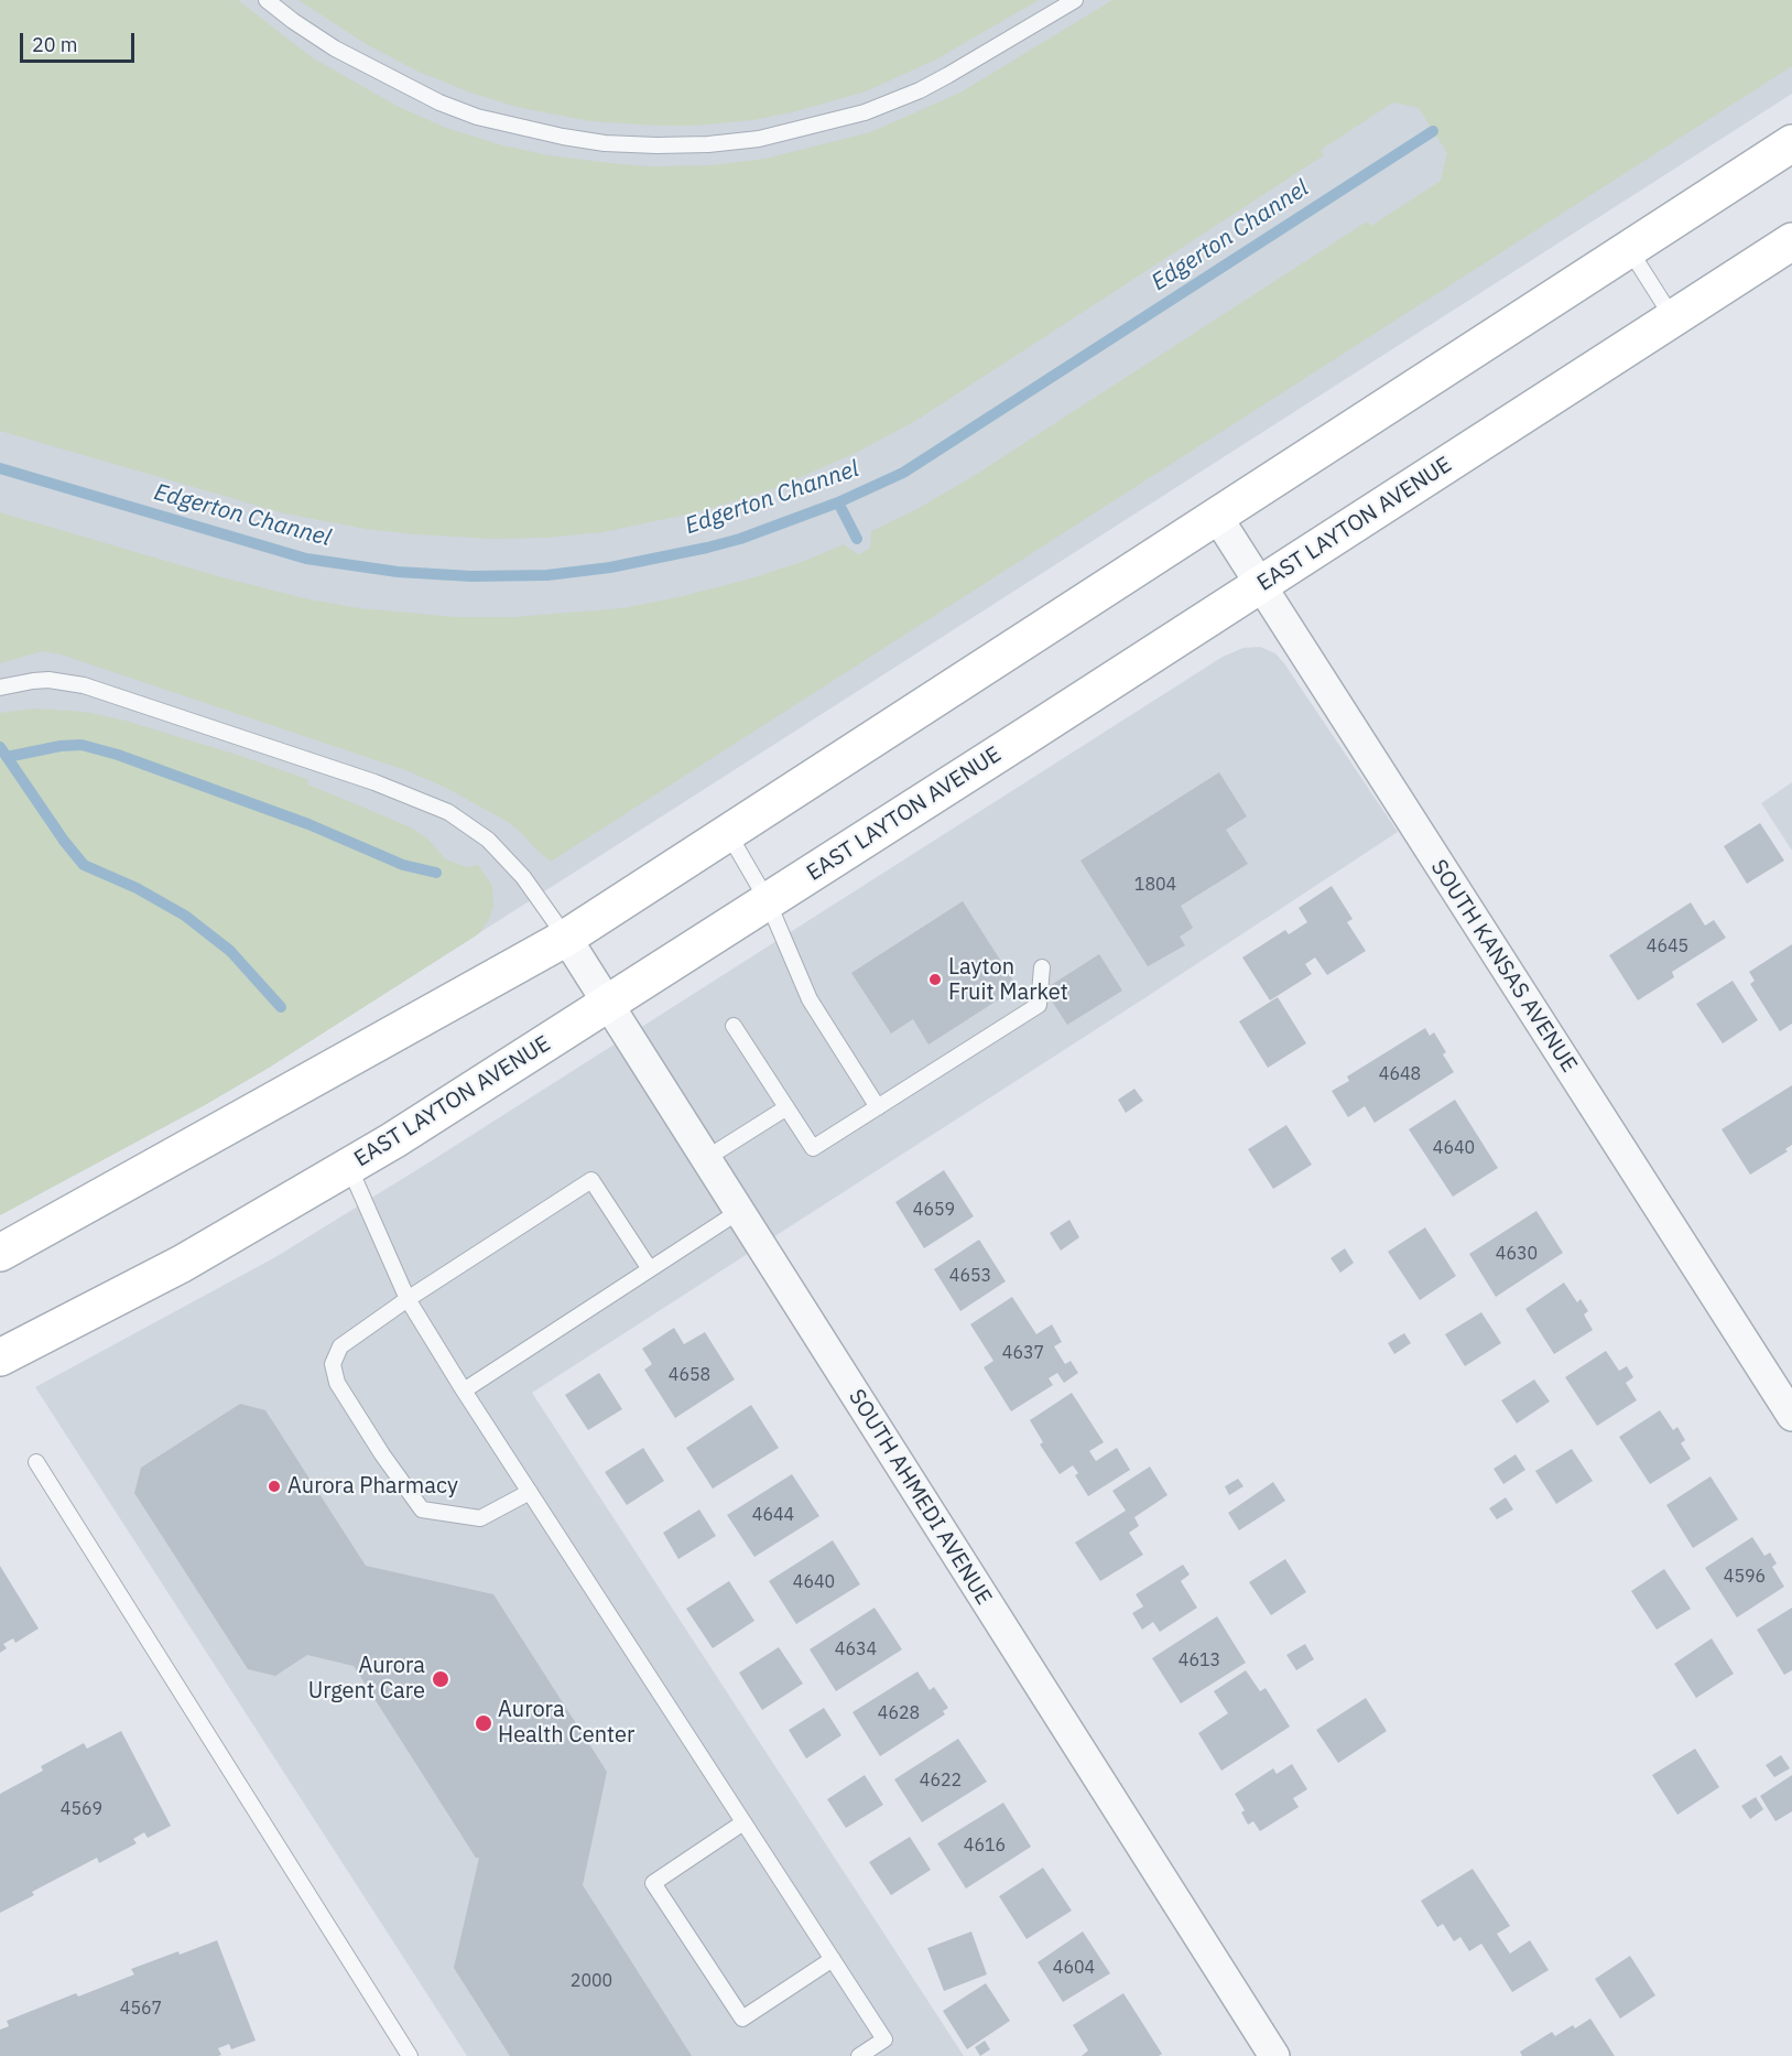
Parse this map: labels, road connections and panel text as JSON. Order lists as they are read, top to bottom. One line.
{"streets":{"main road":["EAST LAYTON AVENUE"],"street":["SOUTH KANSAS AVENUE","SOUTH AHMEDI AVENUE"]},"crossings":[["EAST LAYTON AVENUE","SOUTH KANSAS AVENUE"],["EAST LAYTON AVENUE","SOUTH AHMEDI AVENUE"]],"water":["Edgerton Channel"],"places":["Layton Fruit Market","Aurora Pharmacy","Aurora Urgent Care","Aurora Health Center"],"house_numbers":["1804","4645","4648","4640","4659","4630","4653","4637","4658","4644","4596","4640","4634","4613","4628","4622","4569","4616","4604","2000","4567"],"scale_bar":"20 m"}
